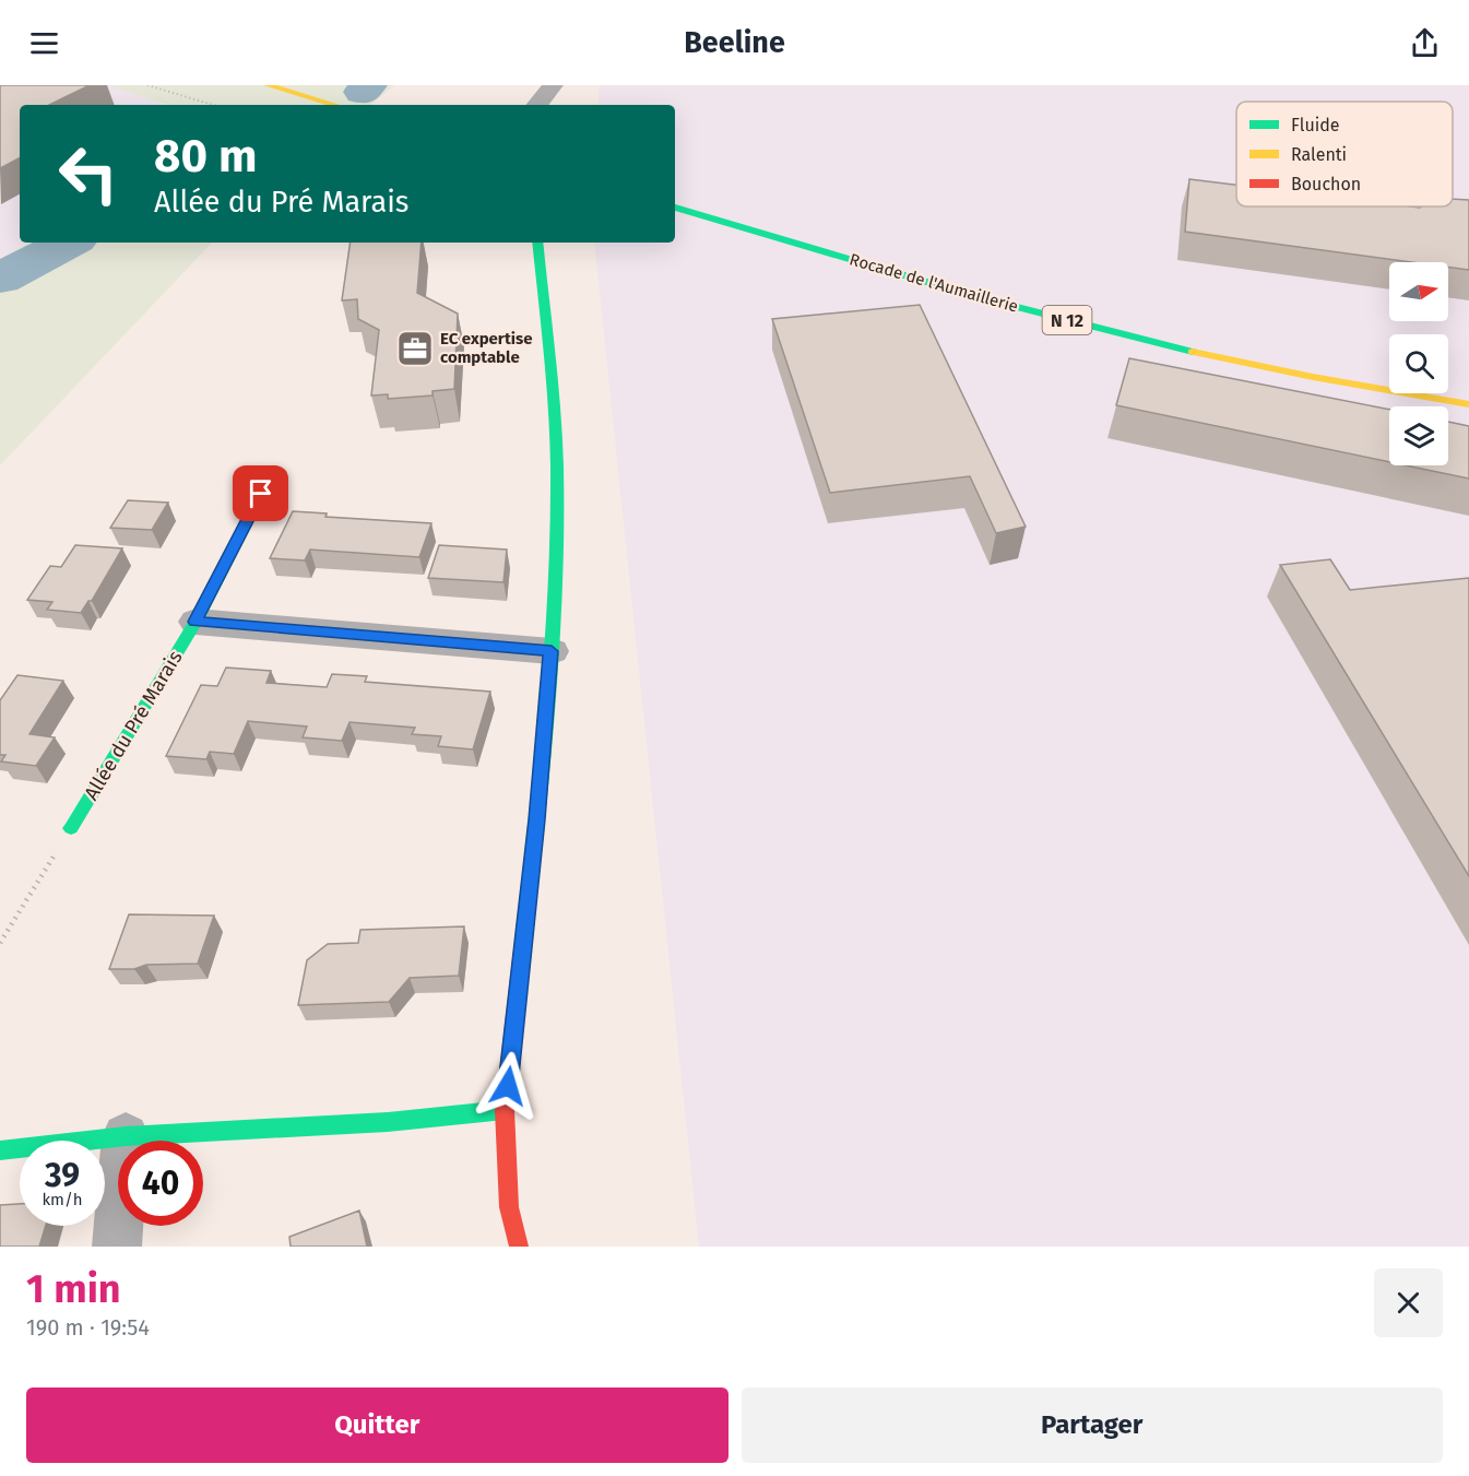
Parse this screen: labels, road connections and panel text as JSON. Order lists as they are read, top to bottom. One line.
{"streets":{"street":["Rocade de l'Aumaillerie","N 12","Allée du Pré Marais"]},"places":{"office":["EC expertise comptable"]},"legend":["Fluide","Ralenti","Bouchon"],"north":"right","page":{"header":"Beeline","turn":["80 m","Allée du Pré Marais"],"speed":"39 km/h","limit":"40","heading":["1 min","190 m · 19:54"],"buttons":["Quitter","Partager"]}}
